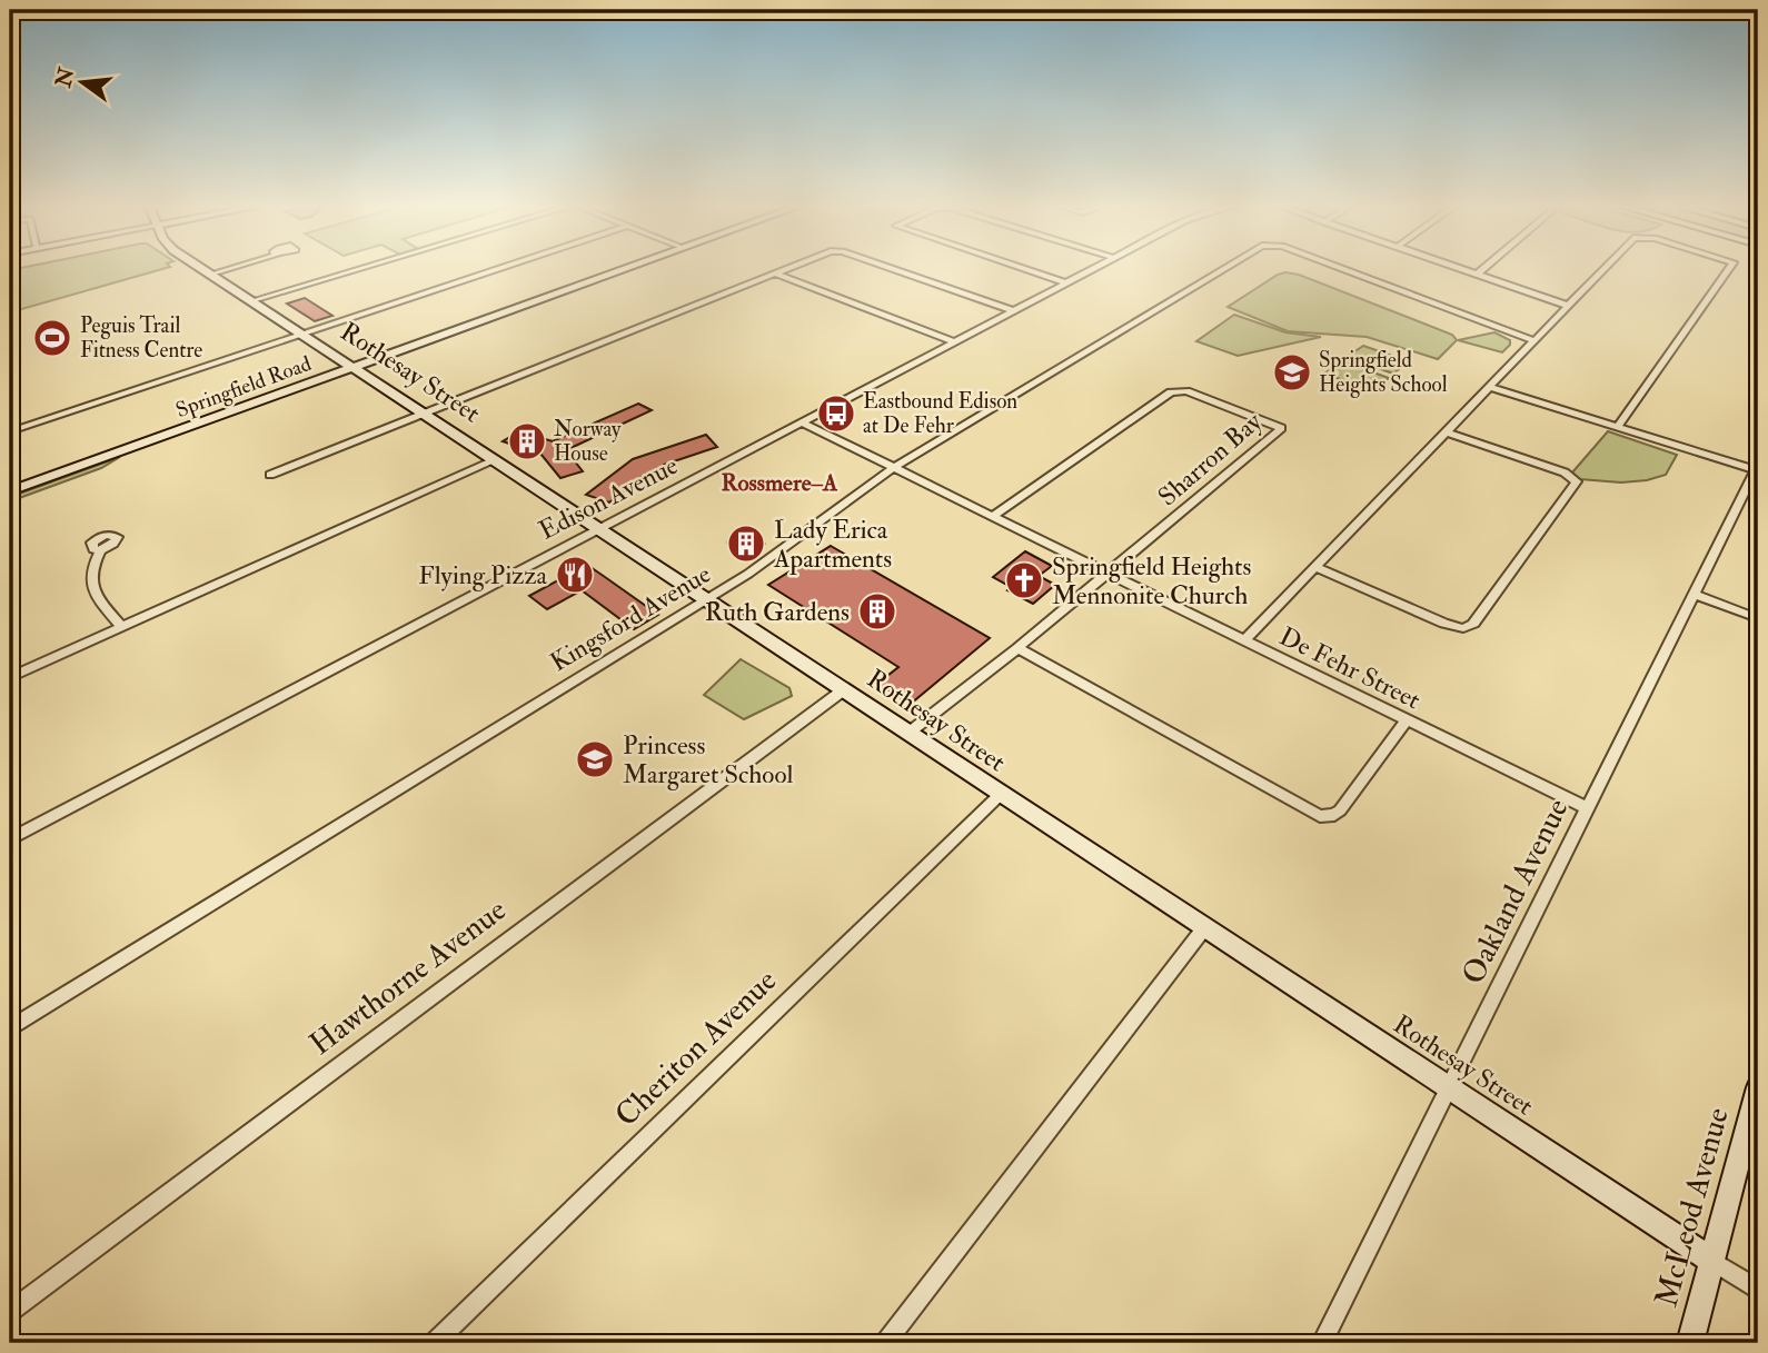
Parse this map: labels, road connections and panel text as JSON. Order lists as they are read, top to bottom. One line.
{"streets":{"street":["Rothesay Street","Springfield Road","Sharron Bay","Edison Avenue","Kingsford Avenue","De Fehr Street","Oakland Avenue","Hawthorne Avenue","Cheriton Avenue","McLeod Avenue"]},"crossings":[["Rothesay Street","Springfield Road"],["Rothesay Street","Sharron Bay"],["Rothesay Street","Edison Avenue"],["Rothesay Street","Kingsford Avenue"],["Rothesay Street","Oakland Avenue"],["Rothesay Street","Hawthorne Avenue"],["Rothesay Street","Cheriton Avenue"],["Rothesay Street","McLeod Avenue"],["Sharron Bay","De Fehr Street"],["Edison Avenue","De Fehr Street"],["Kingsford Avenue","De Fehr Street"],["De Fehr Street","Oakland Avenue"]],"districts":["Rossmere–A"],"places":{"sports":["Peguis Trail Fitness Centre"],"school or university":["Springfield Heights School","Princess Margaret School"],"bus stop":["Eastbound Edison at De Fehr"],"building":["Norway House","Lady Erica Apartments","Ruth Gardens"],"restaurant":["Flying Pizza"],"church":["Springfield Heights Mennonite Church"]},"north":"left"}
